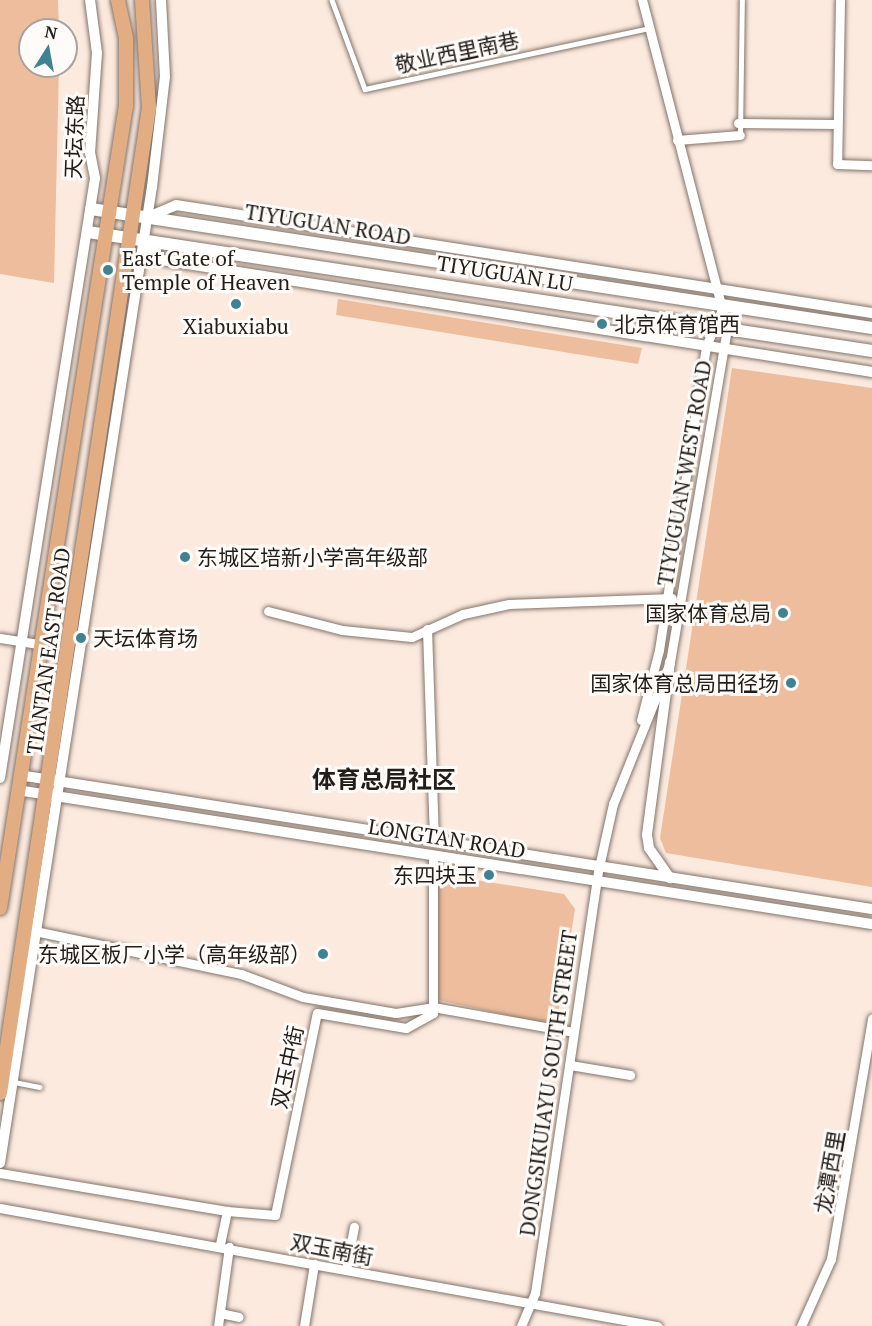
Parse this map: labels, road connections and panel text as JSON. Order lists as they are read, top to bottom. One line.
{"streets":{"main road":["天坛东路","TIYUGUAN ROAD","TIYUGUAN LU","TIANTAN EAST ROAD"],"street":["TIYUGUAN WEST ROAD","LONGTAN ROAD","双玉中街","DONGSIKUIAYU SOUTH STREET","龙潭西里","双玉南街"],"lane":["敬业西里南巷"]},"crossings":[["敬业西里南巷","TIYUGUAN WEST ROAD"],["天坛东路","TIYUGUAN ROAD"],["天坛东路","TIANTAN EAST ROAD"],["TIYUGUAN ROAD","TIYUGUAN WEST ROAD"],["TIYUGUAN ROAD","TIANTAN EAST ROAD"],["TIYUGUAN LU","TIYUGUAN WEST ROAD"],["TIYUGUAN LU","TIANTAN EAST ROAD"],["TIYUGUAN WEST ROAD","DONGSIKUIAYU SOUTH STREET"],["TIANTAN EAST ROAD","LONGTAN ROAD"],["LONGTAN ROAD","DONGSIKUIAYU SOUTH STREET"],["DONGSIKUIAYU SOUTH STREET","双玉南街"]],"districts":["体育总局社区"],"places":["East Gate of Temple of Heaven","Xiabuxiabu","北京体育馆西","东城区培新小学高年级部","国家体育总局","天坛体育场","国家体育总局田径场","东四块玉","东城区板厂小学（高年级部）"],"north":"top"}
